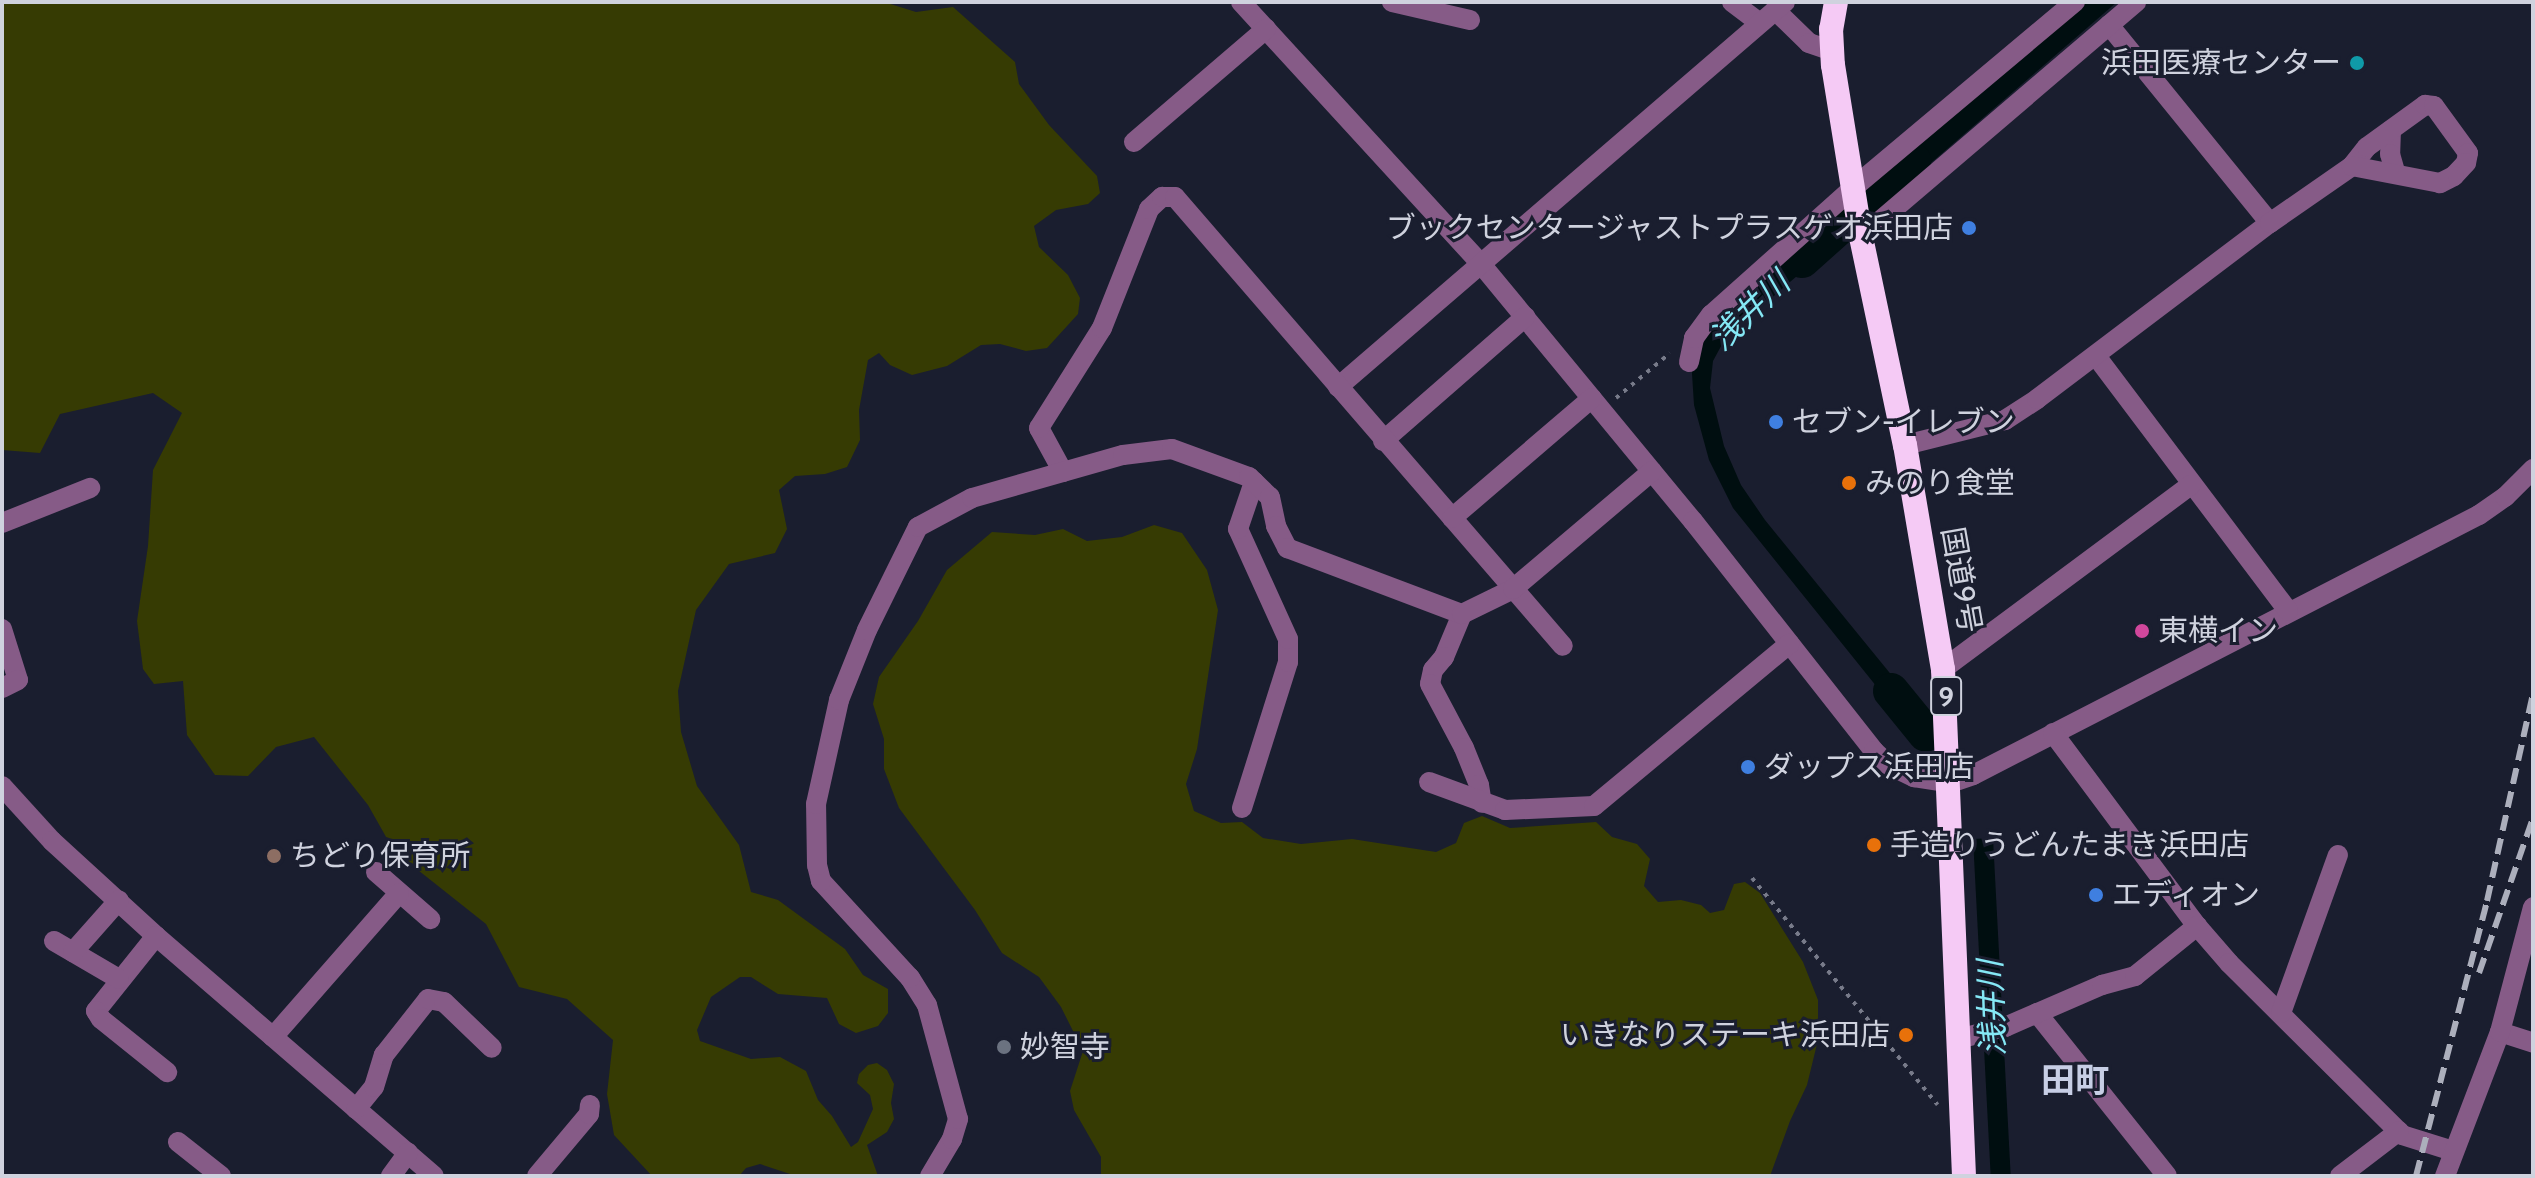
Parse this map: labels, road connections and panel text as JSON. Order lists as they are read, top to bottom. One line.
{"streets":{"highway":["国道9号","9"]},"districts":["田町"],"water":["浅井川"],"places":["浜田医療センター","ブックセンタージャストプラスゲオ浜田店","セブン-イレブン","みのり食堂","東横イン","ダップス浜田店","手造りうどんたまき浜田店","ちどり保育所","エディオン","いきなりステーキ浜田店","妙智寺"]}
